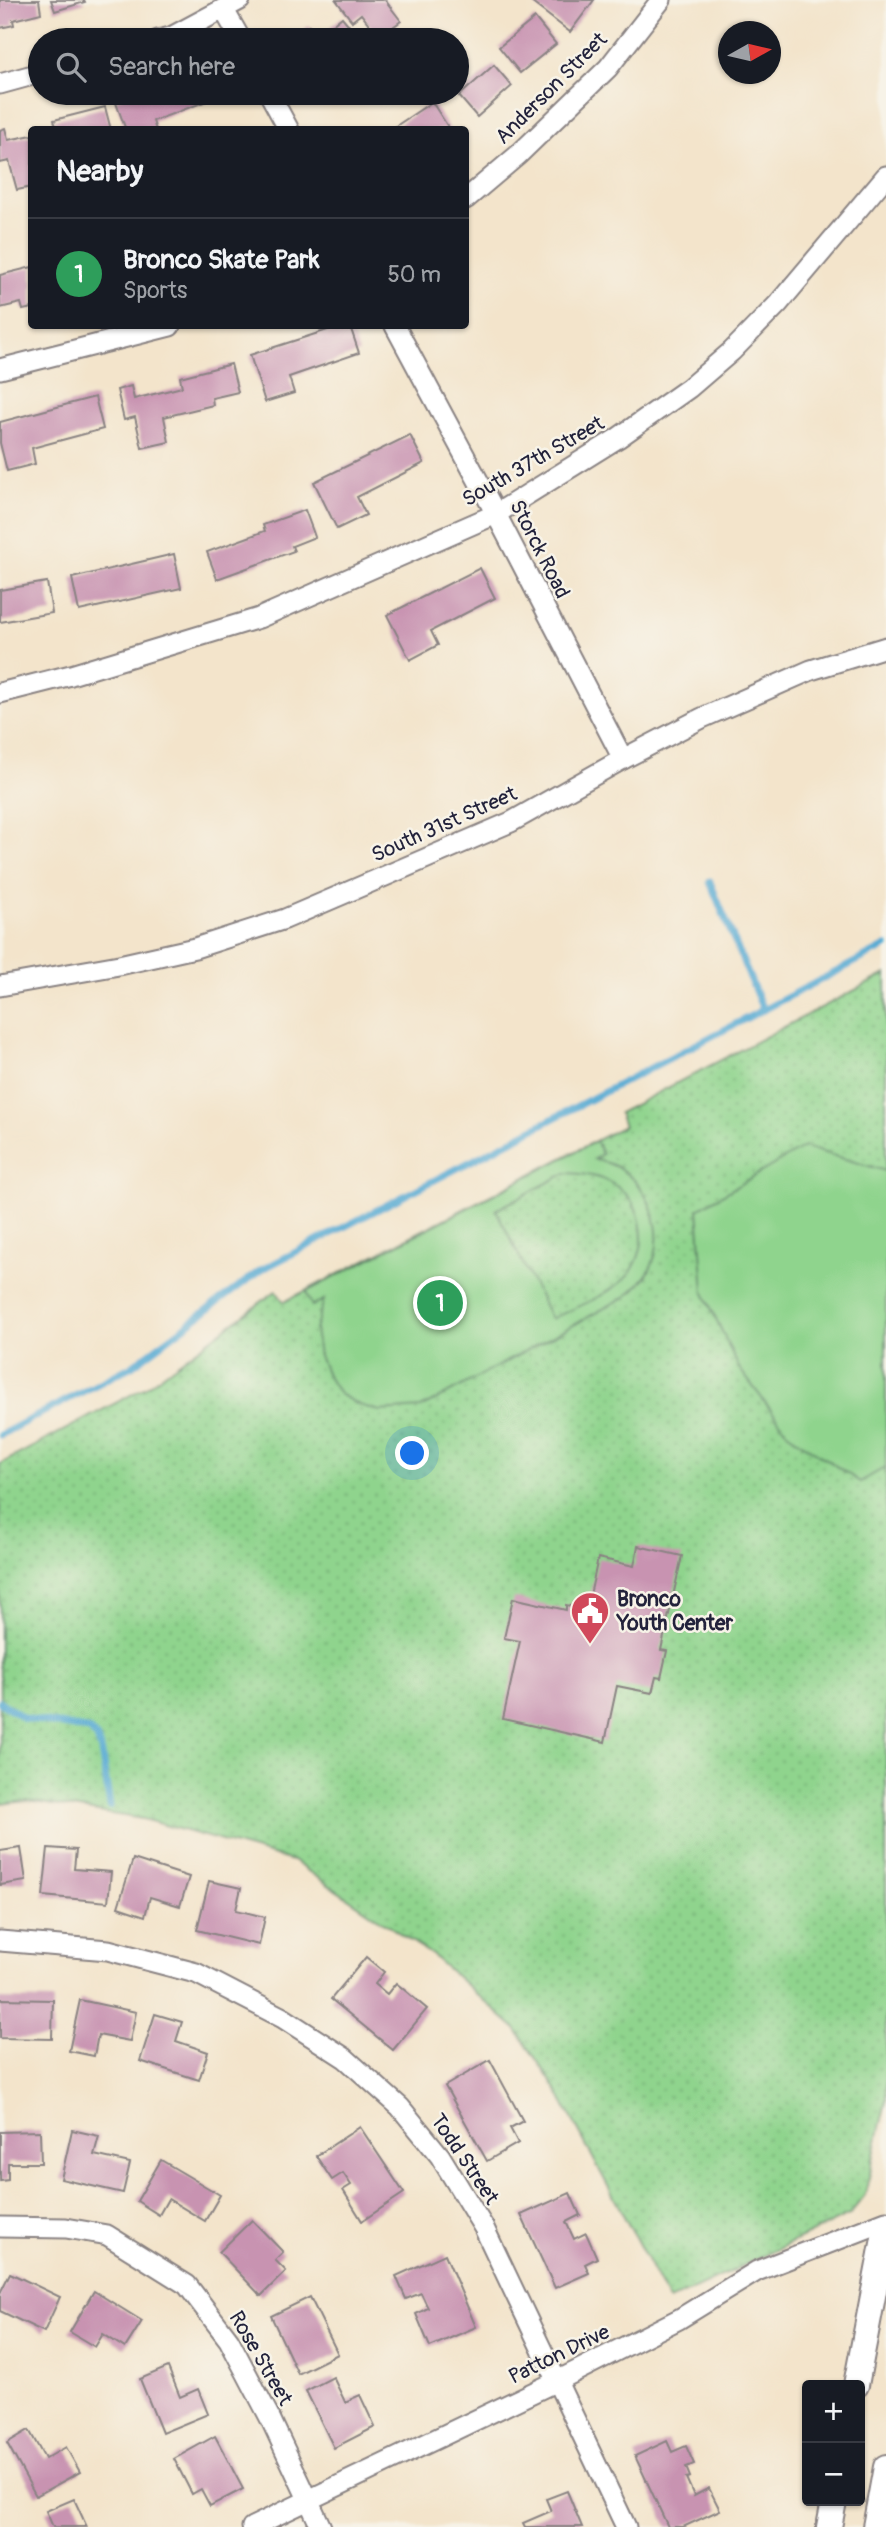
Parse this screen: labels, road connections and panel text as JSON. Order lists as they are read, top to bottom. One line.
{"streets":{"street":["Anderson Street","South 37th Street","Storck Road","South 31st Street","Todd Street","Patton Drive","Rose Street"]},"crossings":[["South 37th Street","Storck Road"],["Storck Road","South 31st Street"],["Todd Street","Patton Drive"],["Patton Drive","Rose Street"]],"places":{"public building":["Bronco Youth Center"]},"north":"right","page":{"search":"Search here","heading":"Nearby","list":[{"mark":"1","name":"Bronco Skate Park","note":"Sports","value":"50 m"}],"pins":"1","map_buttons":["+","−"]}}
